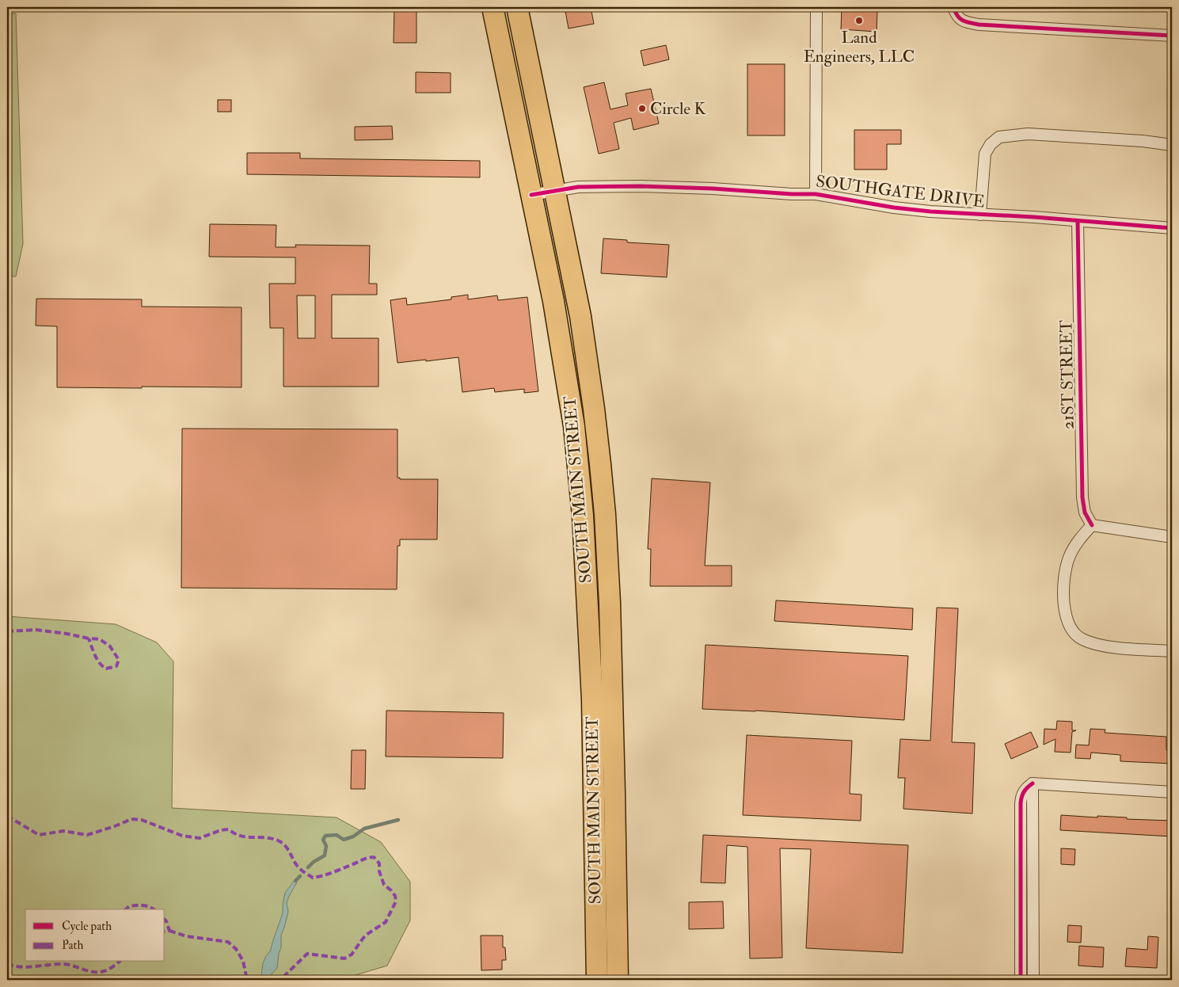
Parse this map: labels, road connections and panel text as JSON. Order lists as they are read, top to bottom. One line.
{"streets":{"highway":["SOUTH MAIN STREET"],"street":["SOUTHGATE DRIVE","21ST STREET"]},"crossings":[["SOUTHGATE DRIVE","21ST STREET"],["SOUTHGATE DRIVE","SOUTH MAIN STREET"]],"places":["Land Engineers, LLC","Circle K"],"legend":["Cycle path","Path"]}
